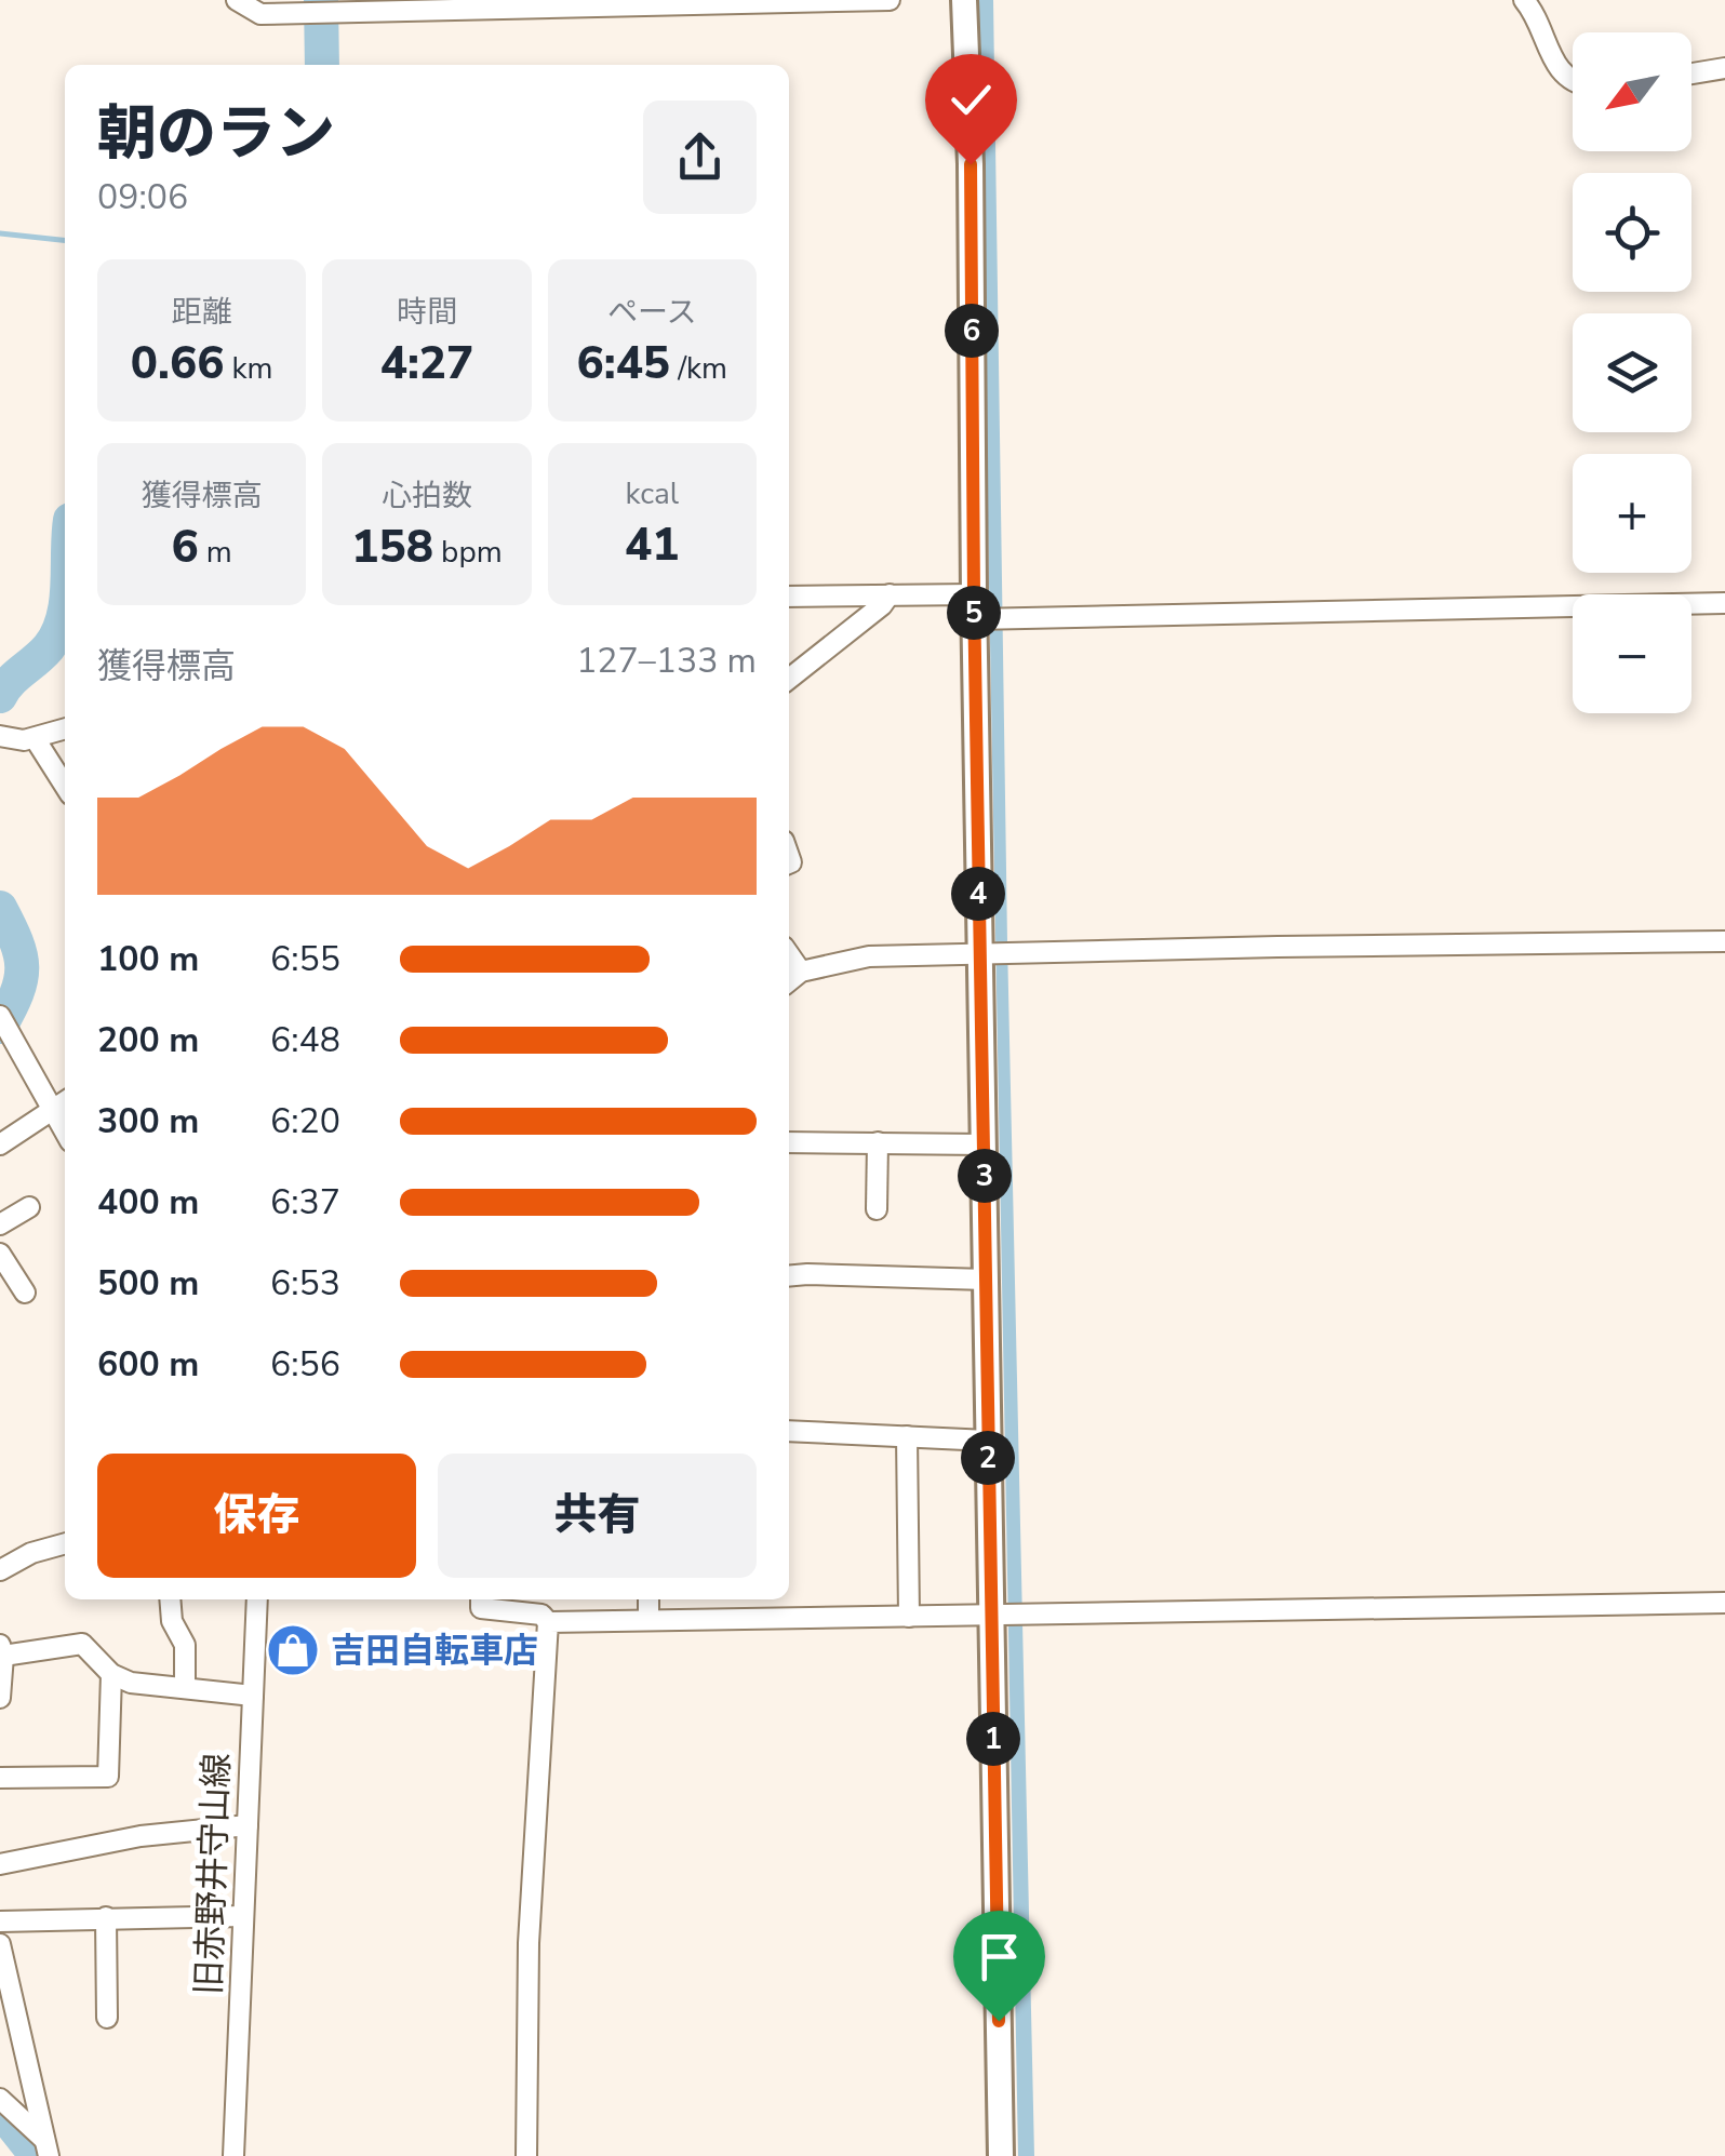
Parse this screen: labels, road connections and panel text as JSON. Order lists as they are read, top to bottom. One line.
{"streets":{"street":["旧赤野井守山線"]},"places":{"shop":["吉田自転車店"]},"north":"bottom left","page":{"map_buttons":["+","−"],"heading":["朝のラン","09:06"],"stats":[["距離","0.66 km"],["時間","4:27"],["ペース","6:45 /km"],["獲得標高","6 m"],["心拍数","158 bpm"],["kcal","41"]],"pins":["6","5","4","3","2","1"],"chart":["獲得標高","127–133 m"],"list":[{"name":"100 m","note":"6:55"},{"name":"200 m","note":"6:48"},{"name":"300 m","note":"6:20"},{"name":"400 m","note":"6:37"},{"name":"500 m","note":"6:53"},{"name":"600 m","note":"6:56"}],"buttons":["保存","共有"]}}
